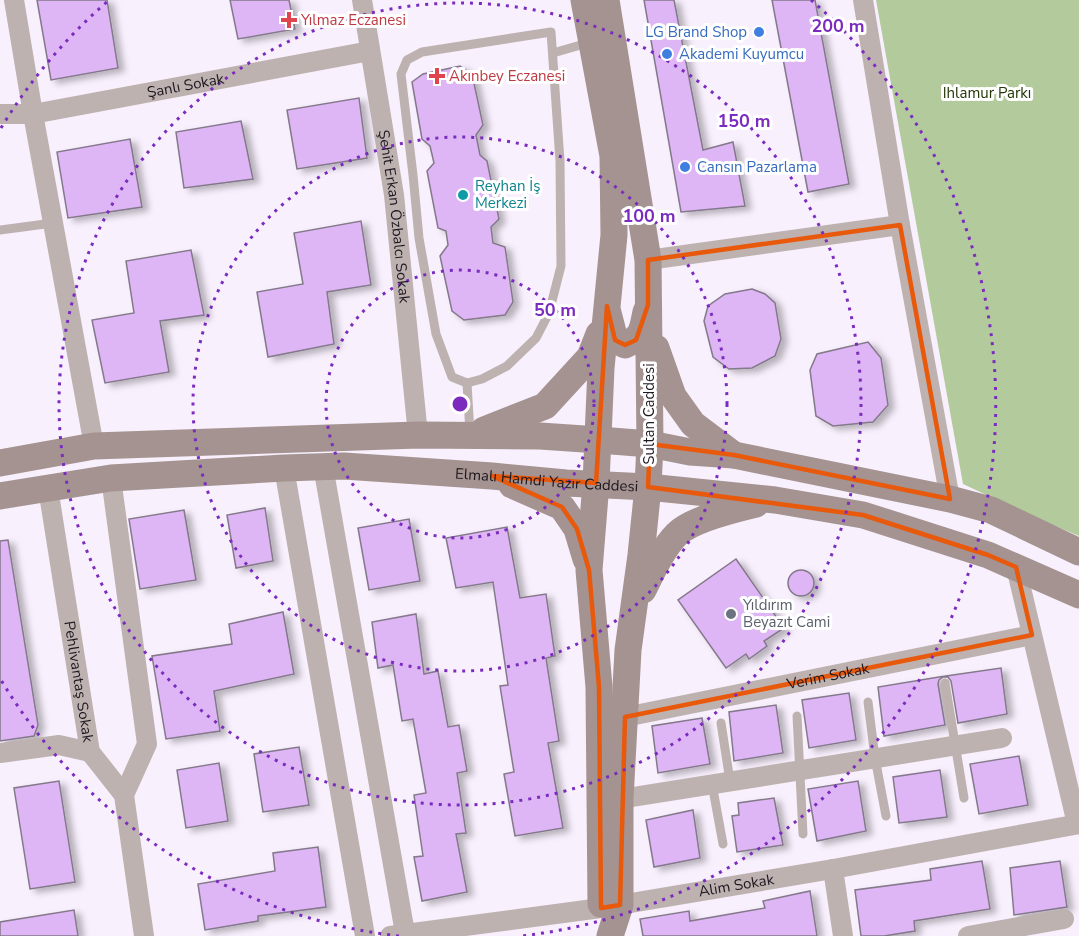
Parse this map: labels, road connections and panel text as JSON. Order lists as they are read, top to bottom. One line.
{"streets":{"main road":["Sultan Caddesi","Elmalı Hamdi Yazır Caddesi"],"street":["Şanlı Sokak","Şehit Erkan Özbalcı Sokak","Verim Sokak","Pehlivantaş Sokak","Alim Sokak"]},"crossings":[["Şanlı Sokak","Şehit Erkan Özbalcı Sokak"],["Sultan Caddesi","Elmalı Hamdi Yazır Caddesi"],["Sultan Caddesi","Verim Sokak"],["Sultan Caddesi","Alim Sokak"],["Elmalı Hamdi Yazır Caddesi","Pehlivantaş Sokak"]],"parks":["Ihlamur Parkı"],"places":{"health":["Yılmaz Eczanesi","Akınbey Eczanesi"],"other":["LG Brand Shop","Akademi Kuyumcu","Cansın Pazarlama","Reyhan İş Merkezi","Yıldırım Beyazıt Cami"]},"rings":["200 m","150 m","100 m","50 m"]}
